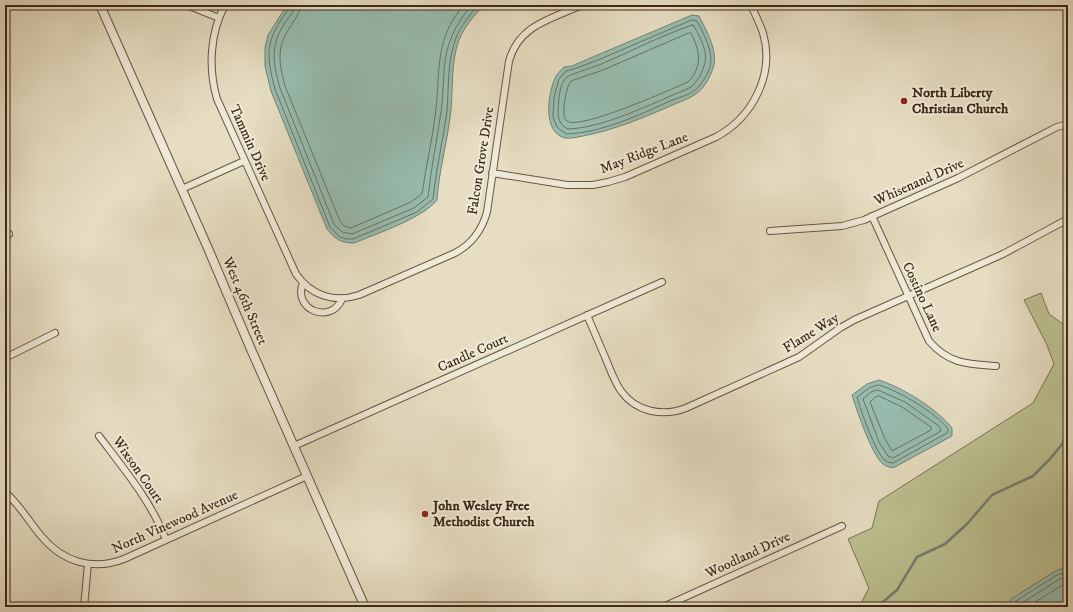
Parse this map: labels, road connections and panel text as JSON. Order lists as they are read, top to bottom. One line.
{"streets":{"street":["Tammin Drive","May Ridge Lane","Falcon Grove Drive","Whisenand Drive","Costino Lane","West 46th Street","Flame Way","Candle Court","Wixson Court","North Vinewood Avenue","Woodland Drive"]},"crossings":[["Tammin Drive","Falcon Grove Drive"],["May Ridge Lane","Falcon Grove Drive"],["Whisenand Drive","Costino Lane"],["Costino Lane","Flame Way"],["West 46th Street","Candle Court"],["West 46th Street","North Vinewood Avenue"],["Flame Way","Candle Court"],["Wixson Court","North Vinewood Avenue"]],"places":["North Liberty Christian Church","John Wesley Free Methodist Church"]}
